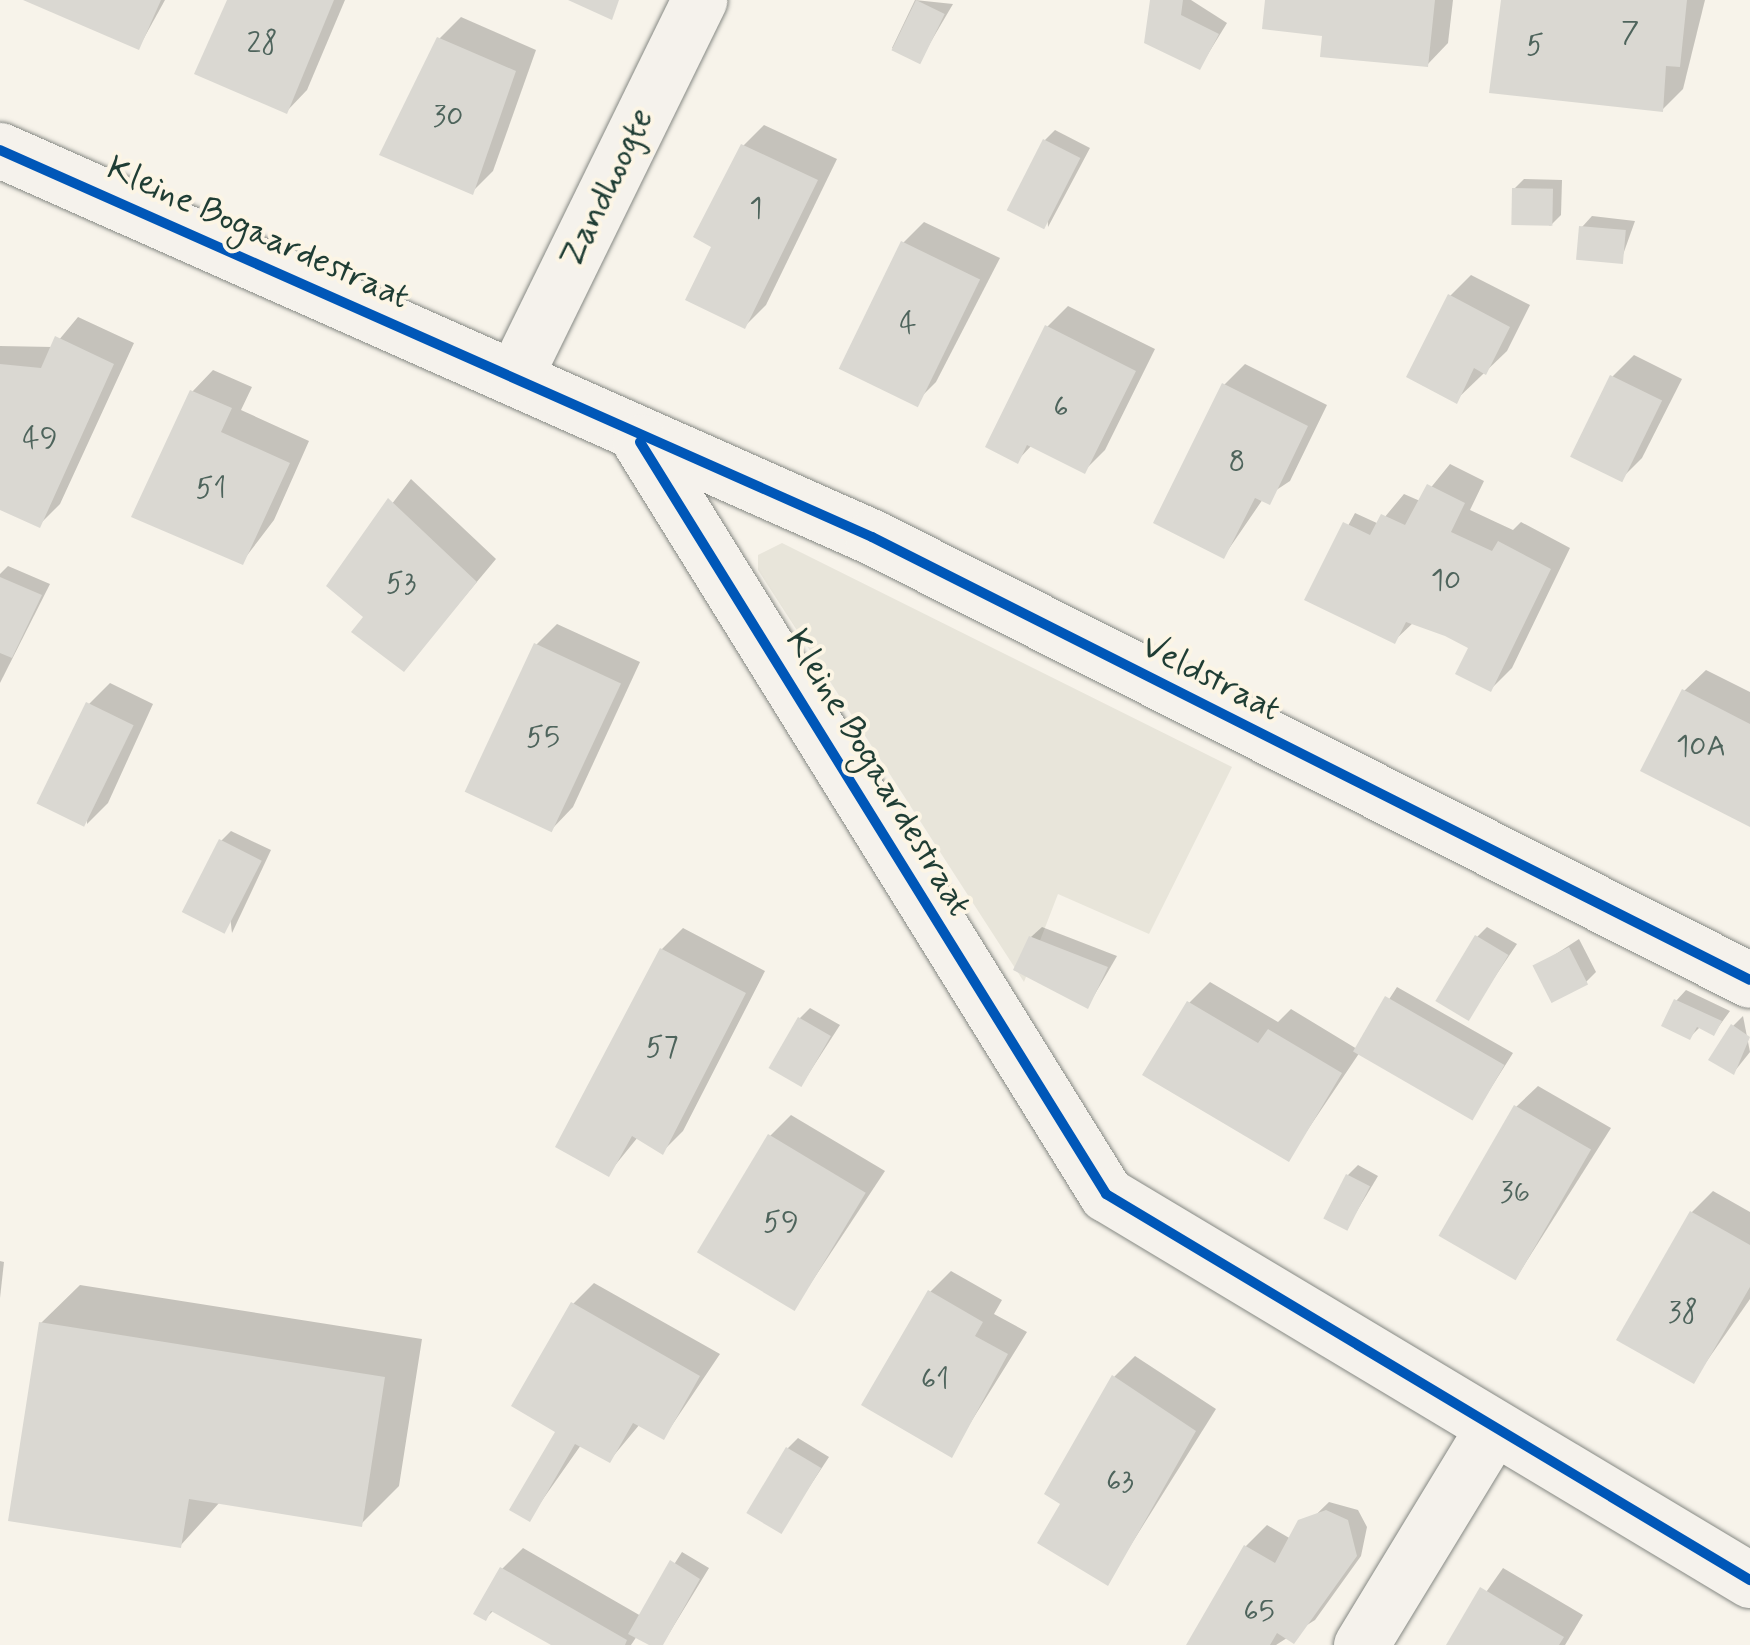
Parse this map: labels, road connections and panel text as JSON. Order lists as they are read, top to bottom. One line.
{"streets":{"street":["Zandhoogte","Kleine Bogaardestraat","Veldstraat"]},"crossings":[["Zandhoogte","Kleine Bogaardestraat"],["Kleine Bogaardestraat","Veldstraat"]],"house_numbers":["7","28","5","30","1","4","6","49","8","51","10","53","55","10A","57","36","59","38","61","63","65"]}
